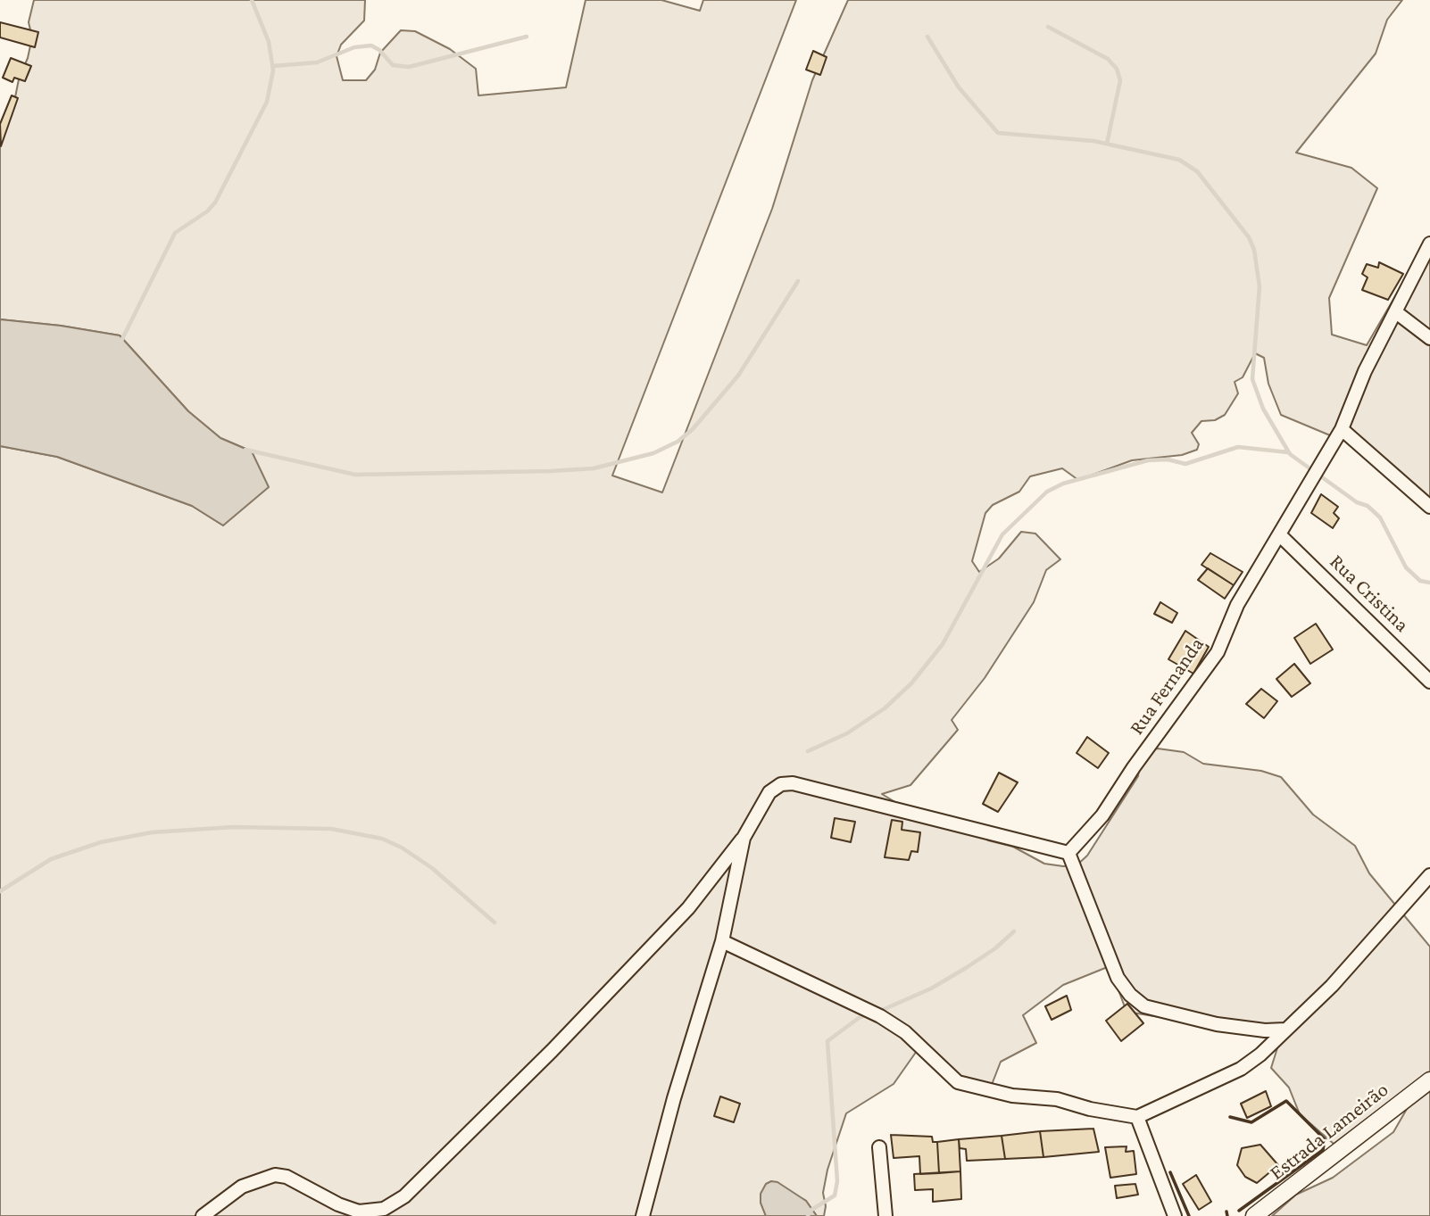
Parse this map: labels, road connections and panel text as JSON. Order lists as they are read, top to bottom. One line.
{"streets":{"street":["Rua Cristina","Rua Fernanda","Estrada Lameirão"]},"crossings":[["Rua Cristina","Rua Fernanda"]]}
